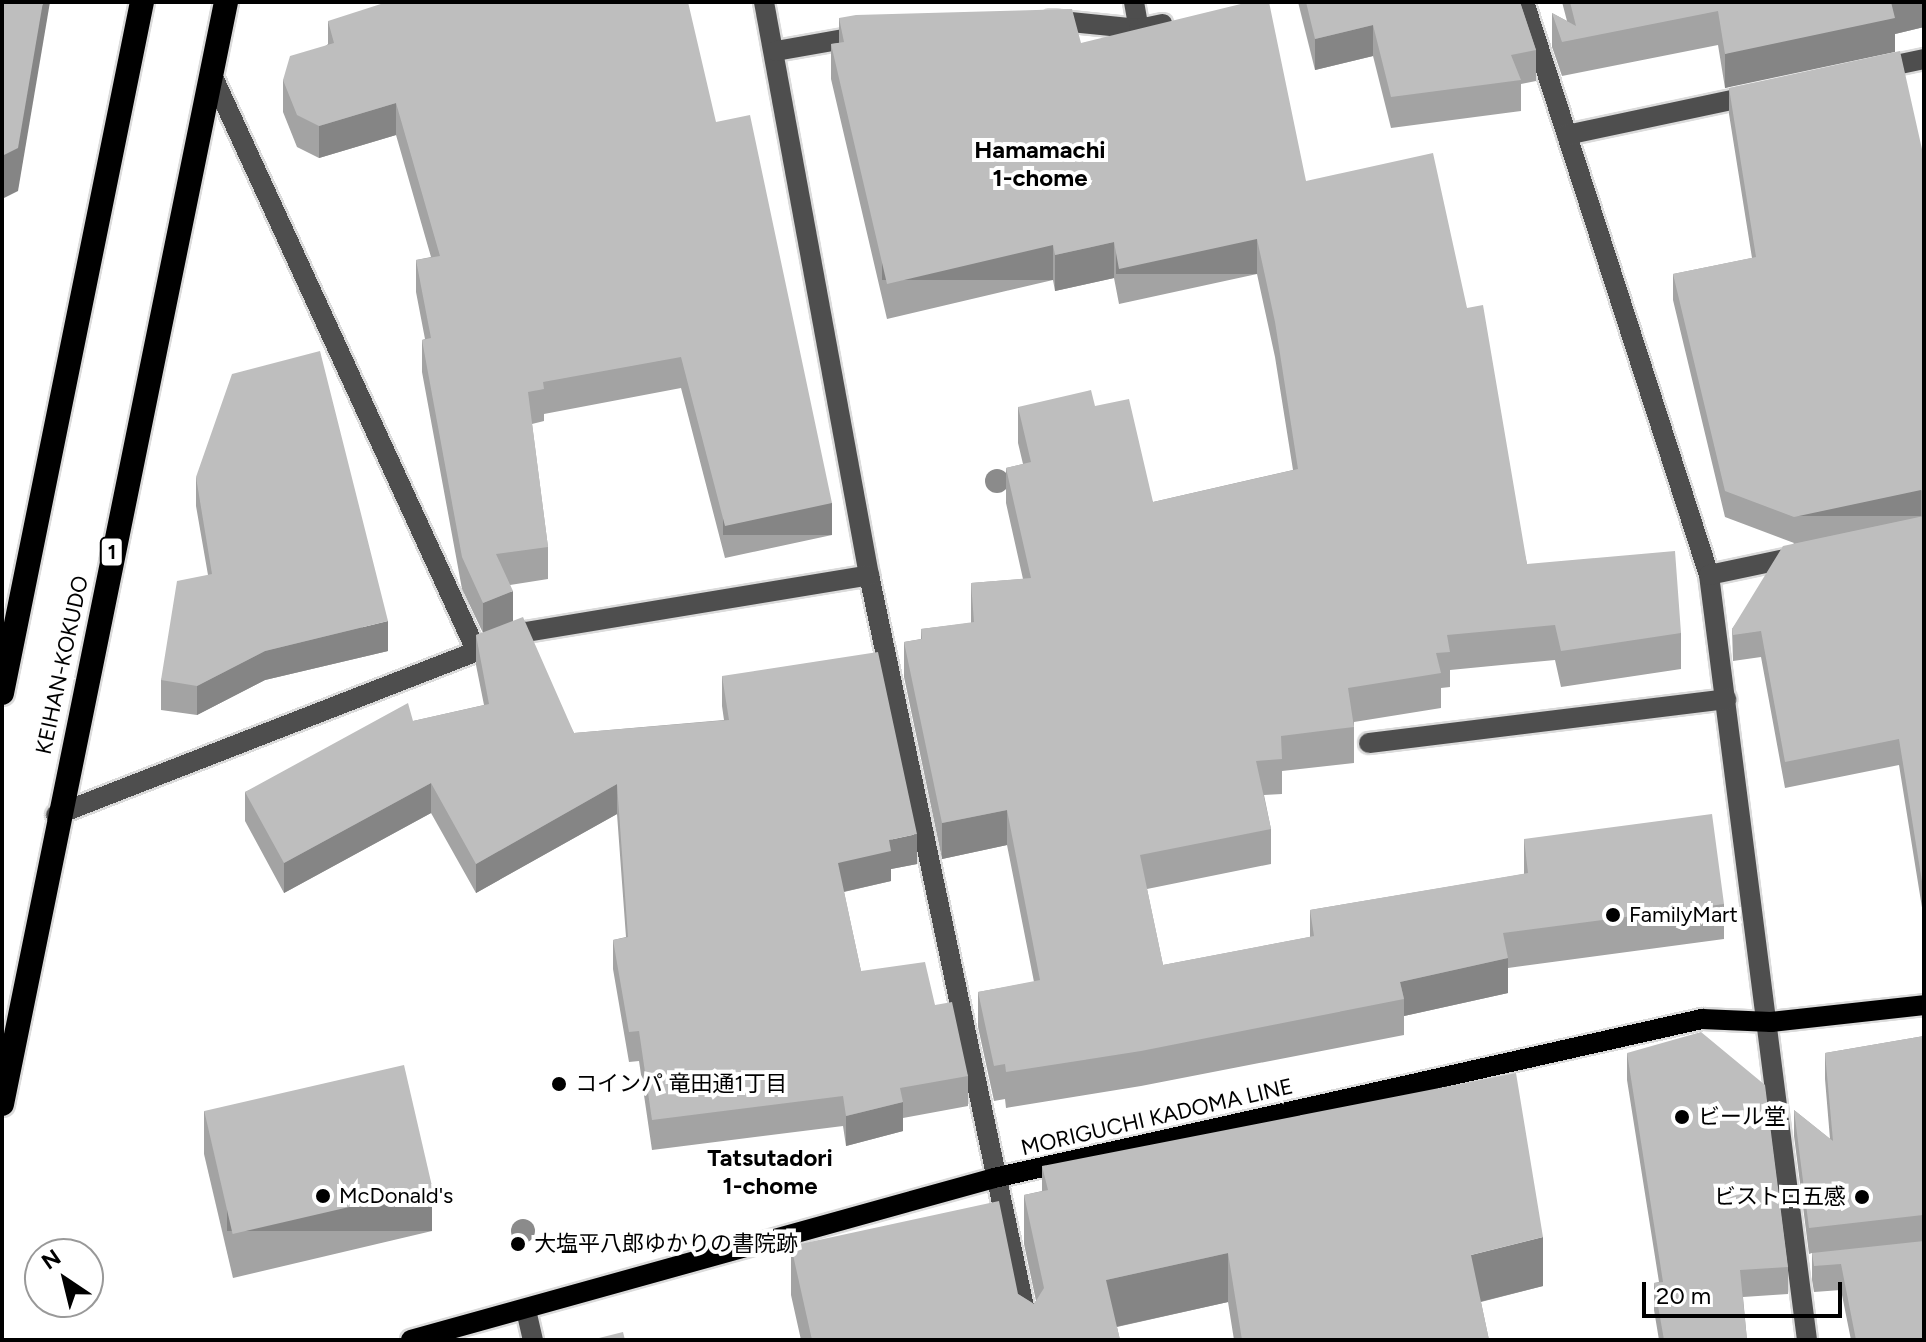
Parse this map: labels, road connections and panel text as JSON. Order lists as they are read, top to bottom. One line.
{"streets":{"highway":["1","KEIHAN-KOKUDO"],"main road":["MORIGUCHI KADOMA LINE"]},"districts":["Hamamachi 1-chome","Tatsutadori 1-chome"],"places":["FamilyMart","コインパ 竜田通1丁目","ビール堂","McDonald's","ビストロ五感","大塩平八郎ゆかりの書院跡"],"scale_bar":"20 m","north":"top left"}
